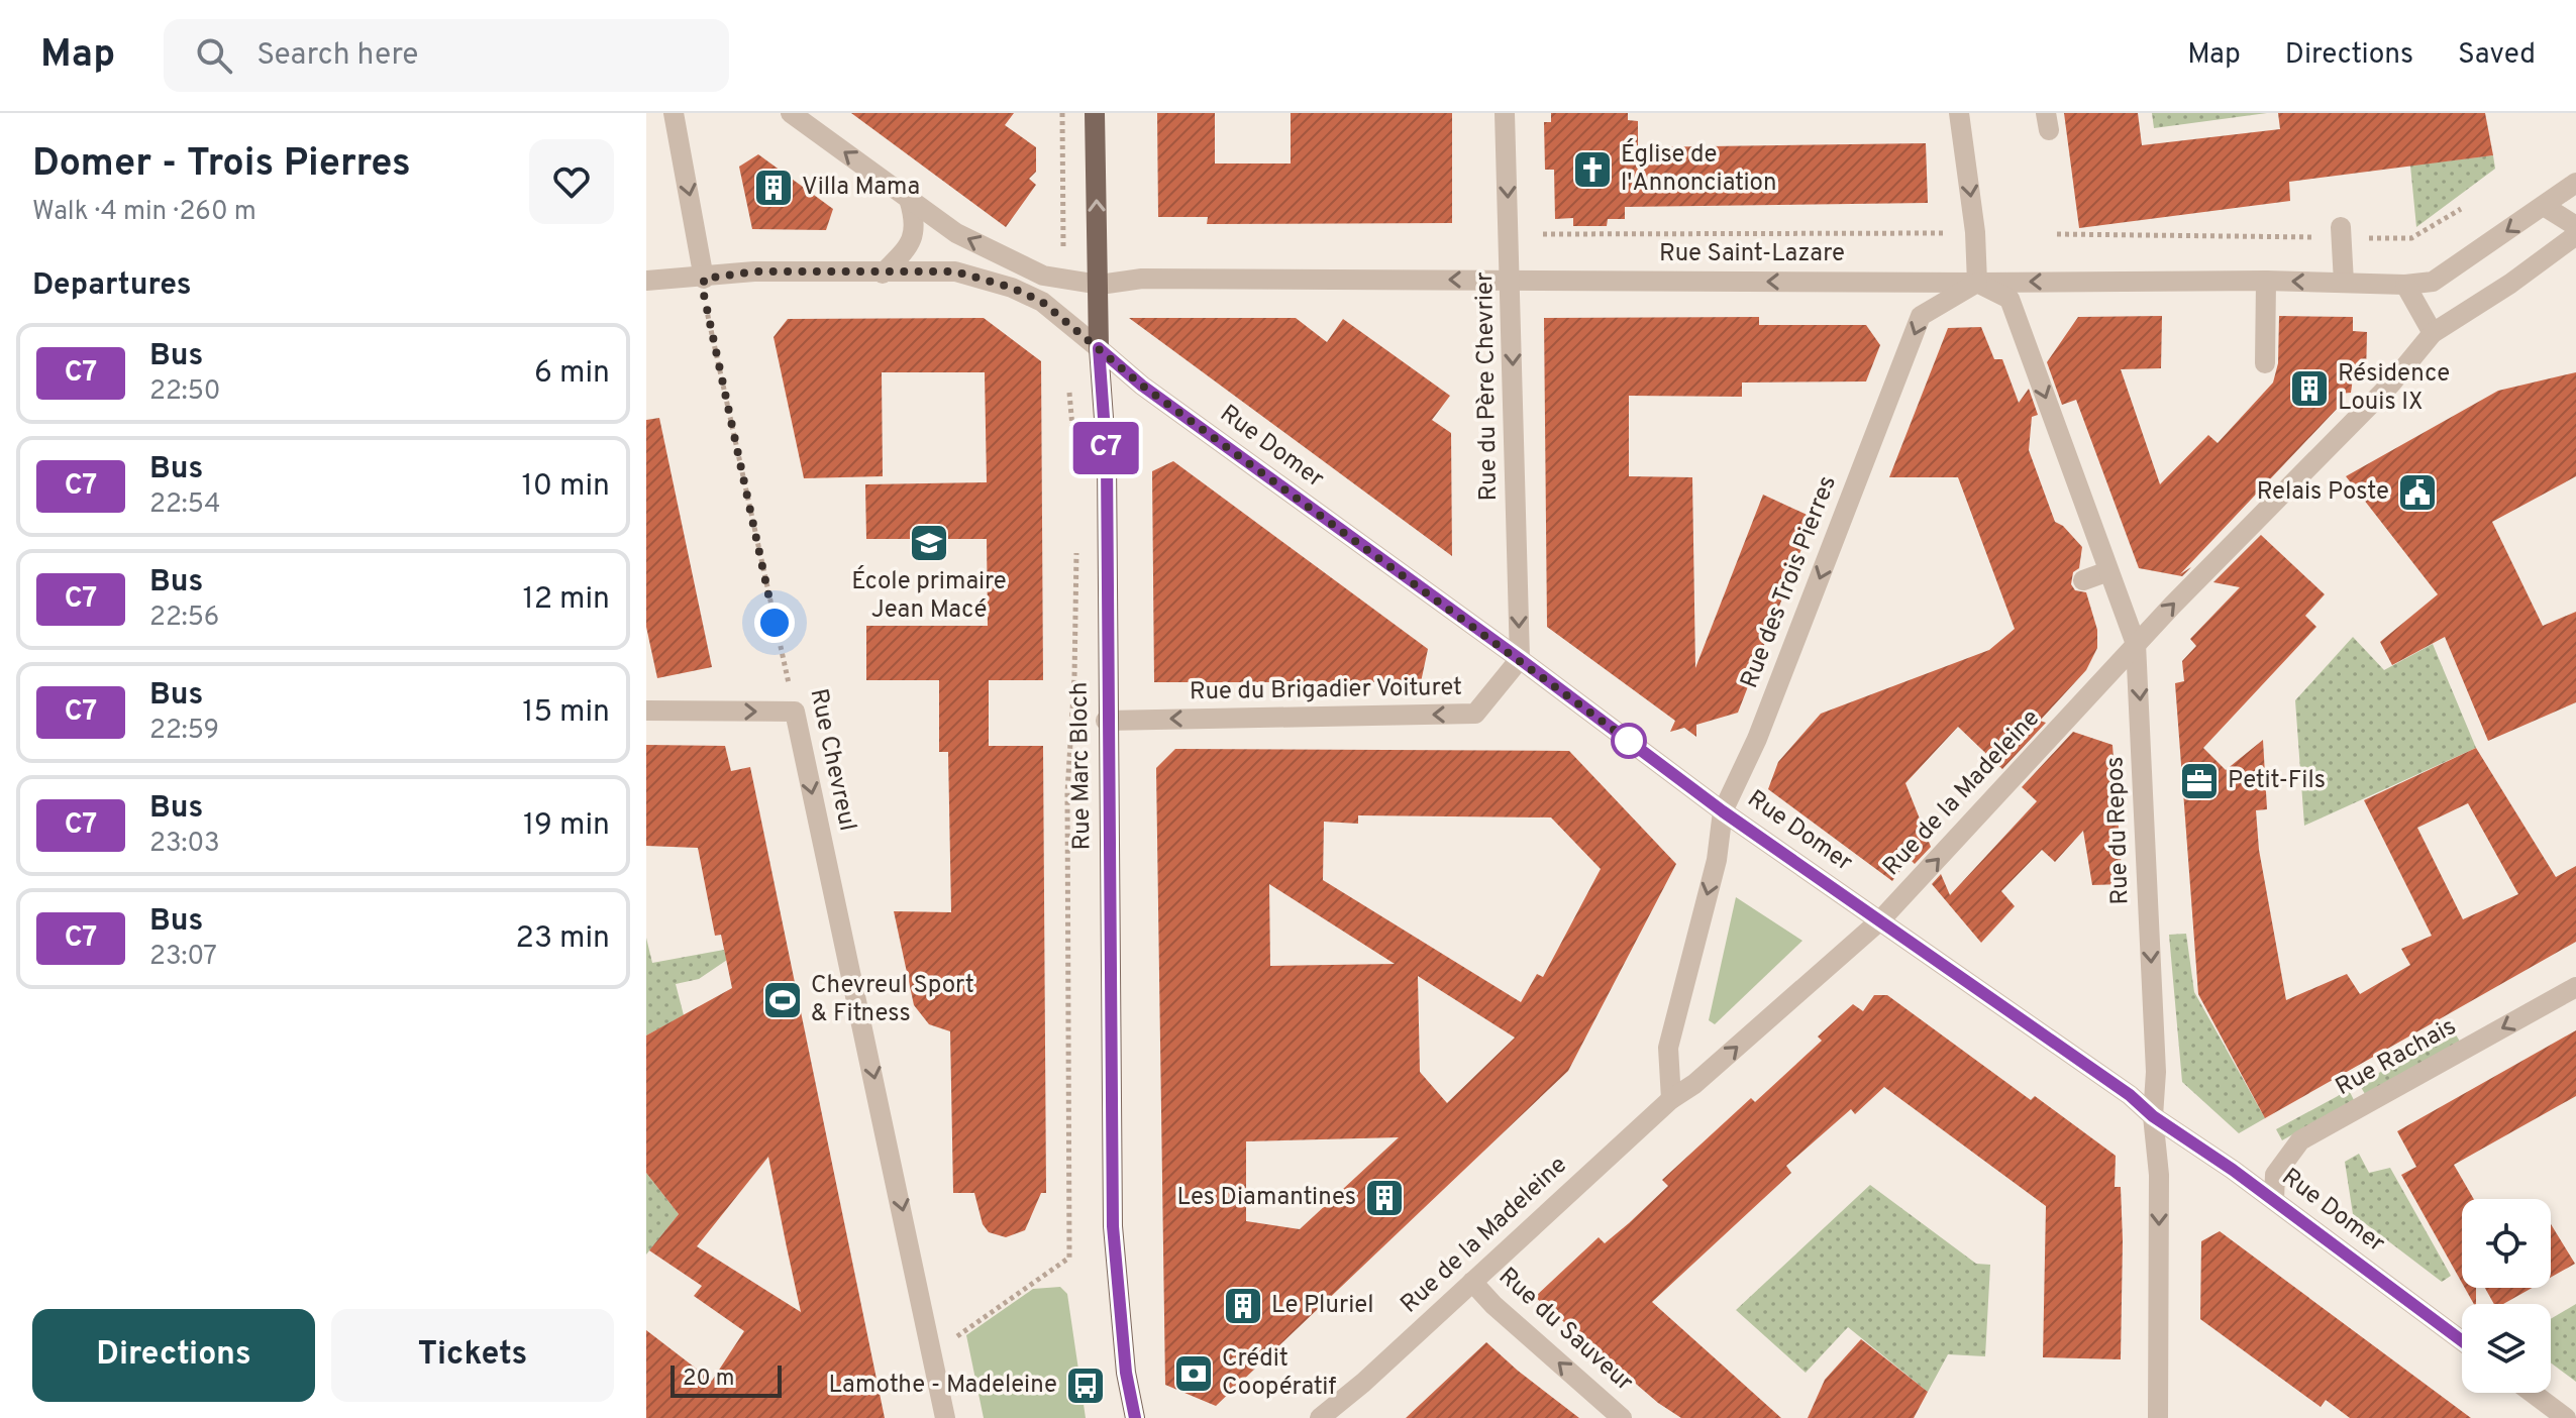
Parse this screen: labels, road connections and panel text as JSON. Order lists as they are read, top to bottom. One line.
{"streets":{"main road":["Rue Marc Bloch"],"street":["Rue Saint-Lazare","Rue du Père Chevrier","Rue Domer","Rue des Trois Pierres","Rue du Brigadier Voituret","Rue Chevreul","Rue de la Madeleine","Rue du Repos","Rue Rachais","Rue du Sauveur"]},"crossings":[["Rue Saint-Lazare","Rue du Père Chevrier"],["Rue Saint-Lazare","Rue des Trois Pierres"],["Rue Saint-Lazare","Rue Marc Bloch"],["Rue Saint-Lazare","Rue du Repos"],["Rue du Père Chevrier","Rue Domer"],["Rue du Père Chevrier","Rue du Brigadier Voituret"],["Rue Domer","Rue des Trois Pierres"],["Rue Domer","Rue du Brigadier Voituret"],["Rue Domer","Rue Marc Bloch"],["Rue Domer","Rue de la Madeleine"],["Rue Domer","Rue du Repos"],["Rue Domer","Rue Rachais"],["Rue des Trois Pierres","Rue de la Madeleine"],["Rue des Trois Pierres","Rue du Repos"],["Rue du Brigadier Voituret","Rue Marc Bloch"],["Rue de la Madeleine","Rue du Repos"],["Rue de la Madeleine","Rue du Sauveur"]],"one_way":["Rue Saint-Lazare","Rue du Père Chevrier","Rue des Trois Pierres","Rue du Brigadier Voituret","Rue Chevreul","Rue de la Madeleine","Rue du Repos","Rue Rachais","Rue du Sauveur"],"places":{"church":["Église de l'Annonciation"],"building":["Villa Mama","Résidence Louis IX","Les Diamantines","Le Pluriel"],"public building":["Relais Poste"],"school or university":["École primaire Jean Macé"],"office":["Petit-Fils"],"sports":["Chevreul Sport & Fitness"],"bank":["Crédit Coopératif"],"bus stop":["Lamothe - Madeleine"]},"lines":["bus line C7"],"scale_bar":"20 m","page":{"header":"Map","search":"Search here","nav":["Map","Directions","Saved"],"heading":[["Domer - Trois Pierres","Walk · 4 min · 260 m"],"Departures"],"on_map":"C7","list":[{"mark":"C7","name":"Bus","note":"22:50","value":"6 min"},{"mark":"C7","name":"Bus","note":"22:54","value":"10 min"},{"mark":"C7","name":"Bus","note":"22:56","value":"12 min"},{"mark":"C7","name":"Bus","note":"22:59","value":"15 min"},{"mark":"C7","name":"Bus","note":"23:03","value":"19 min"},{"mark":"C7","name":"Bus","note":"23:07","value":"23 min"}],"buttons":["Directions","Tickets"],"scale":"20 m"}}
